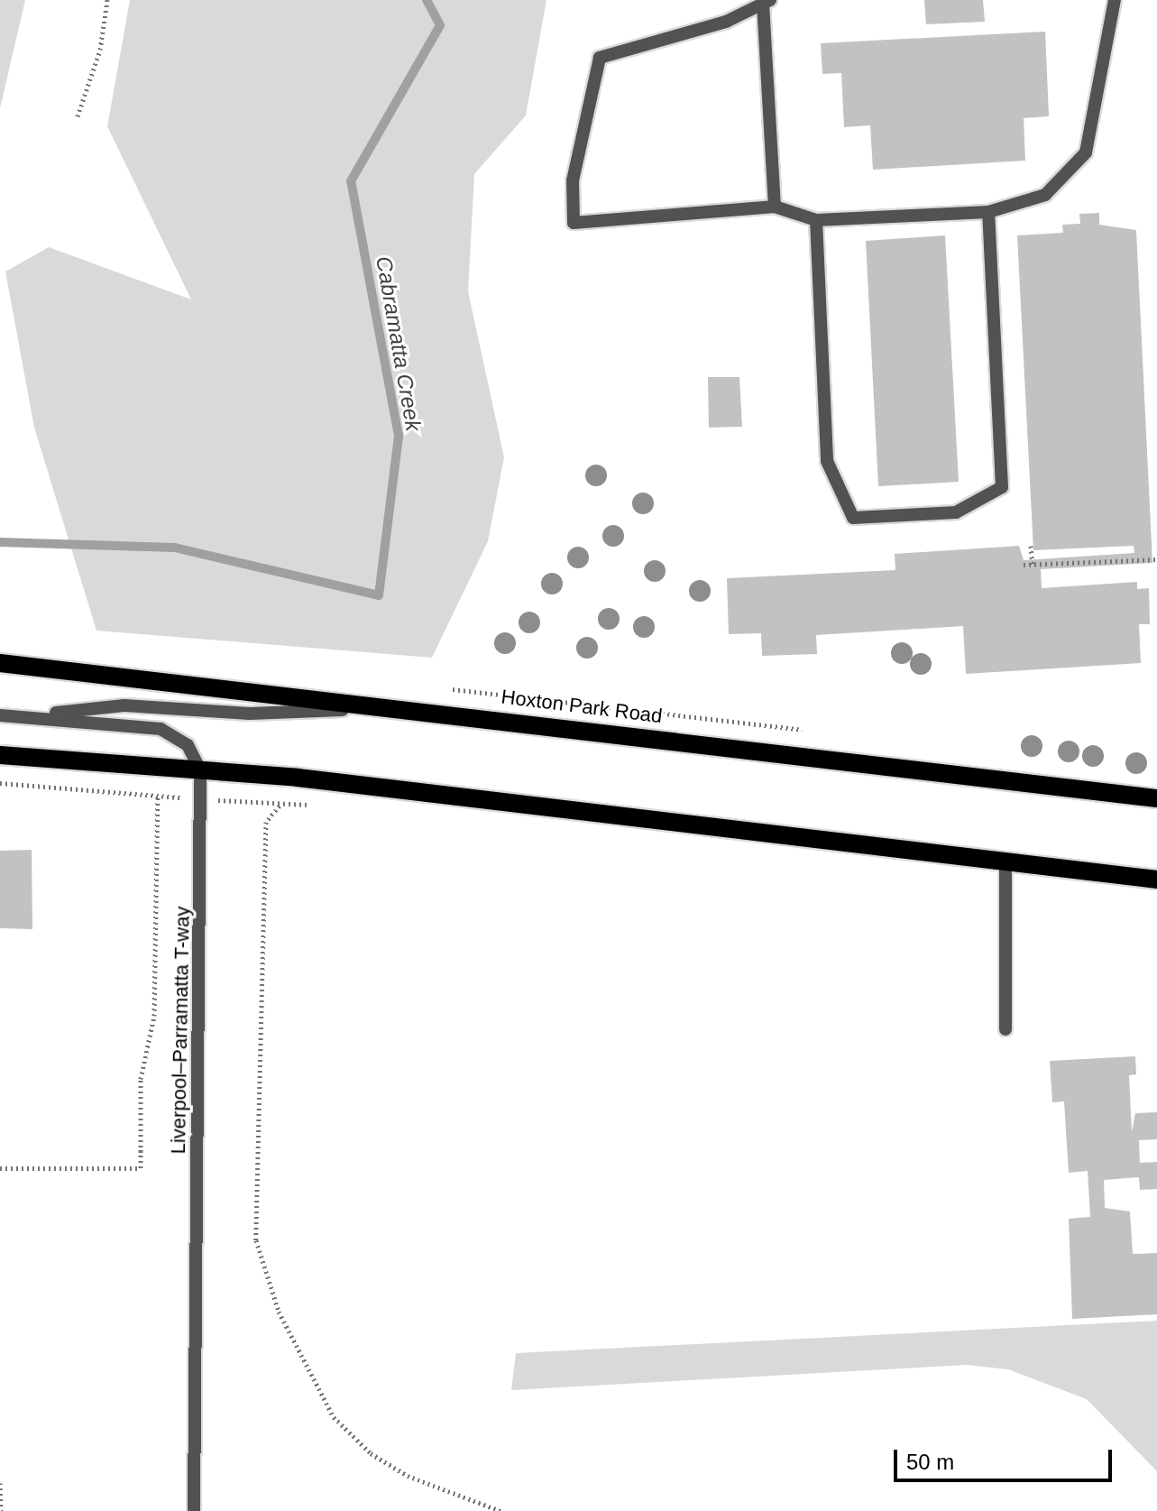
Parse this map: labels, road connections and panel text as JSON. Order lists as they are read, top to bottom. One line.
{"streets":{"main road":["Hoxton Park Road"],"lane":["Liverpool–Parramatta T-way"]},"water":["Cabramatta Creek"],"scale_bar":"50 m"}
